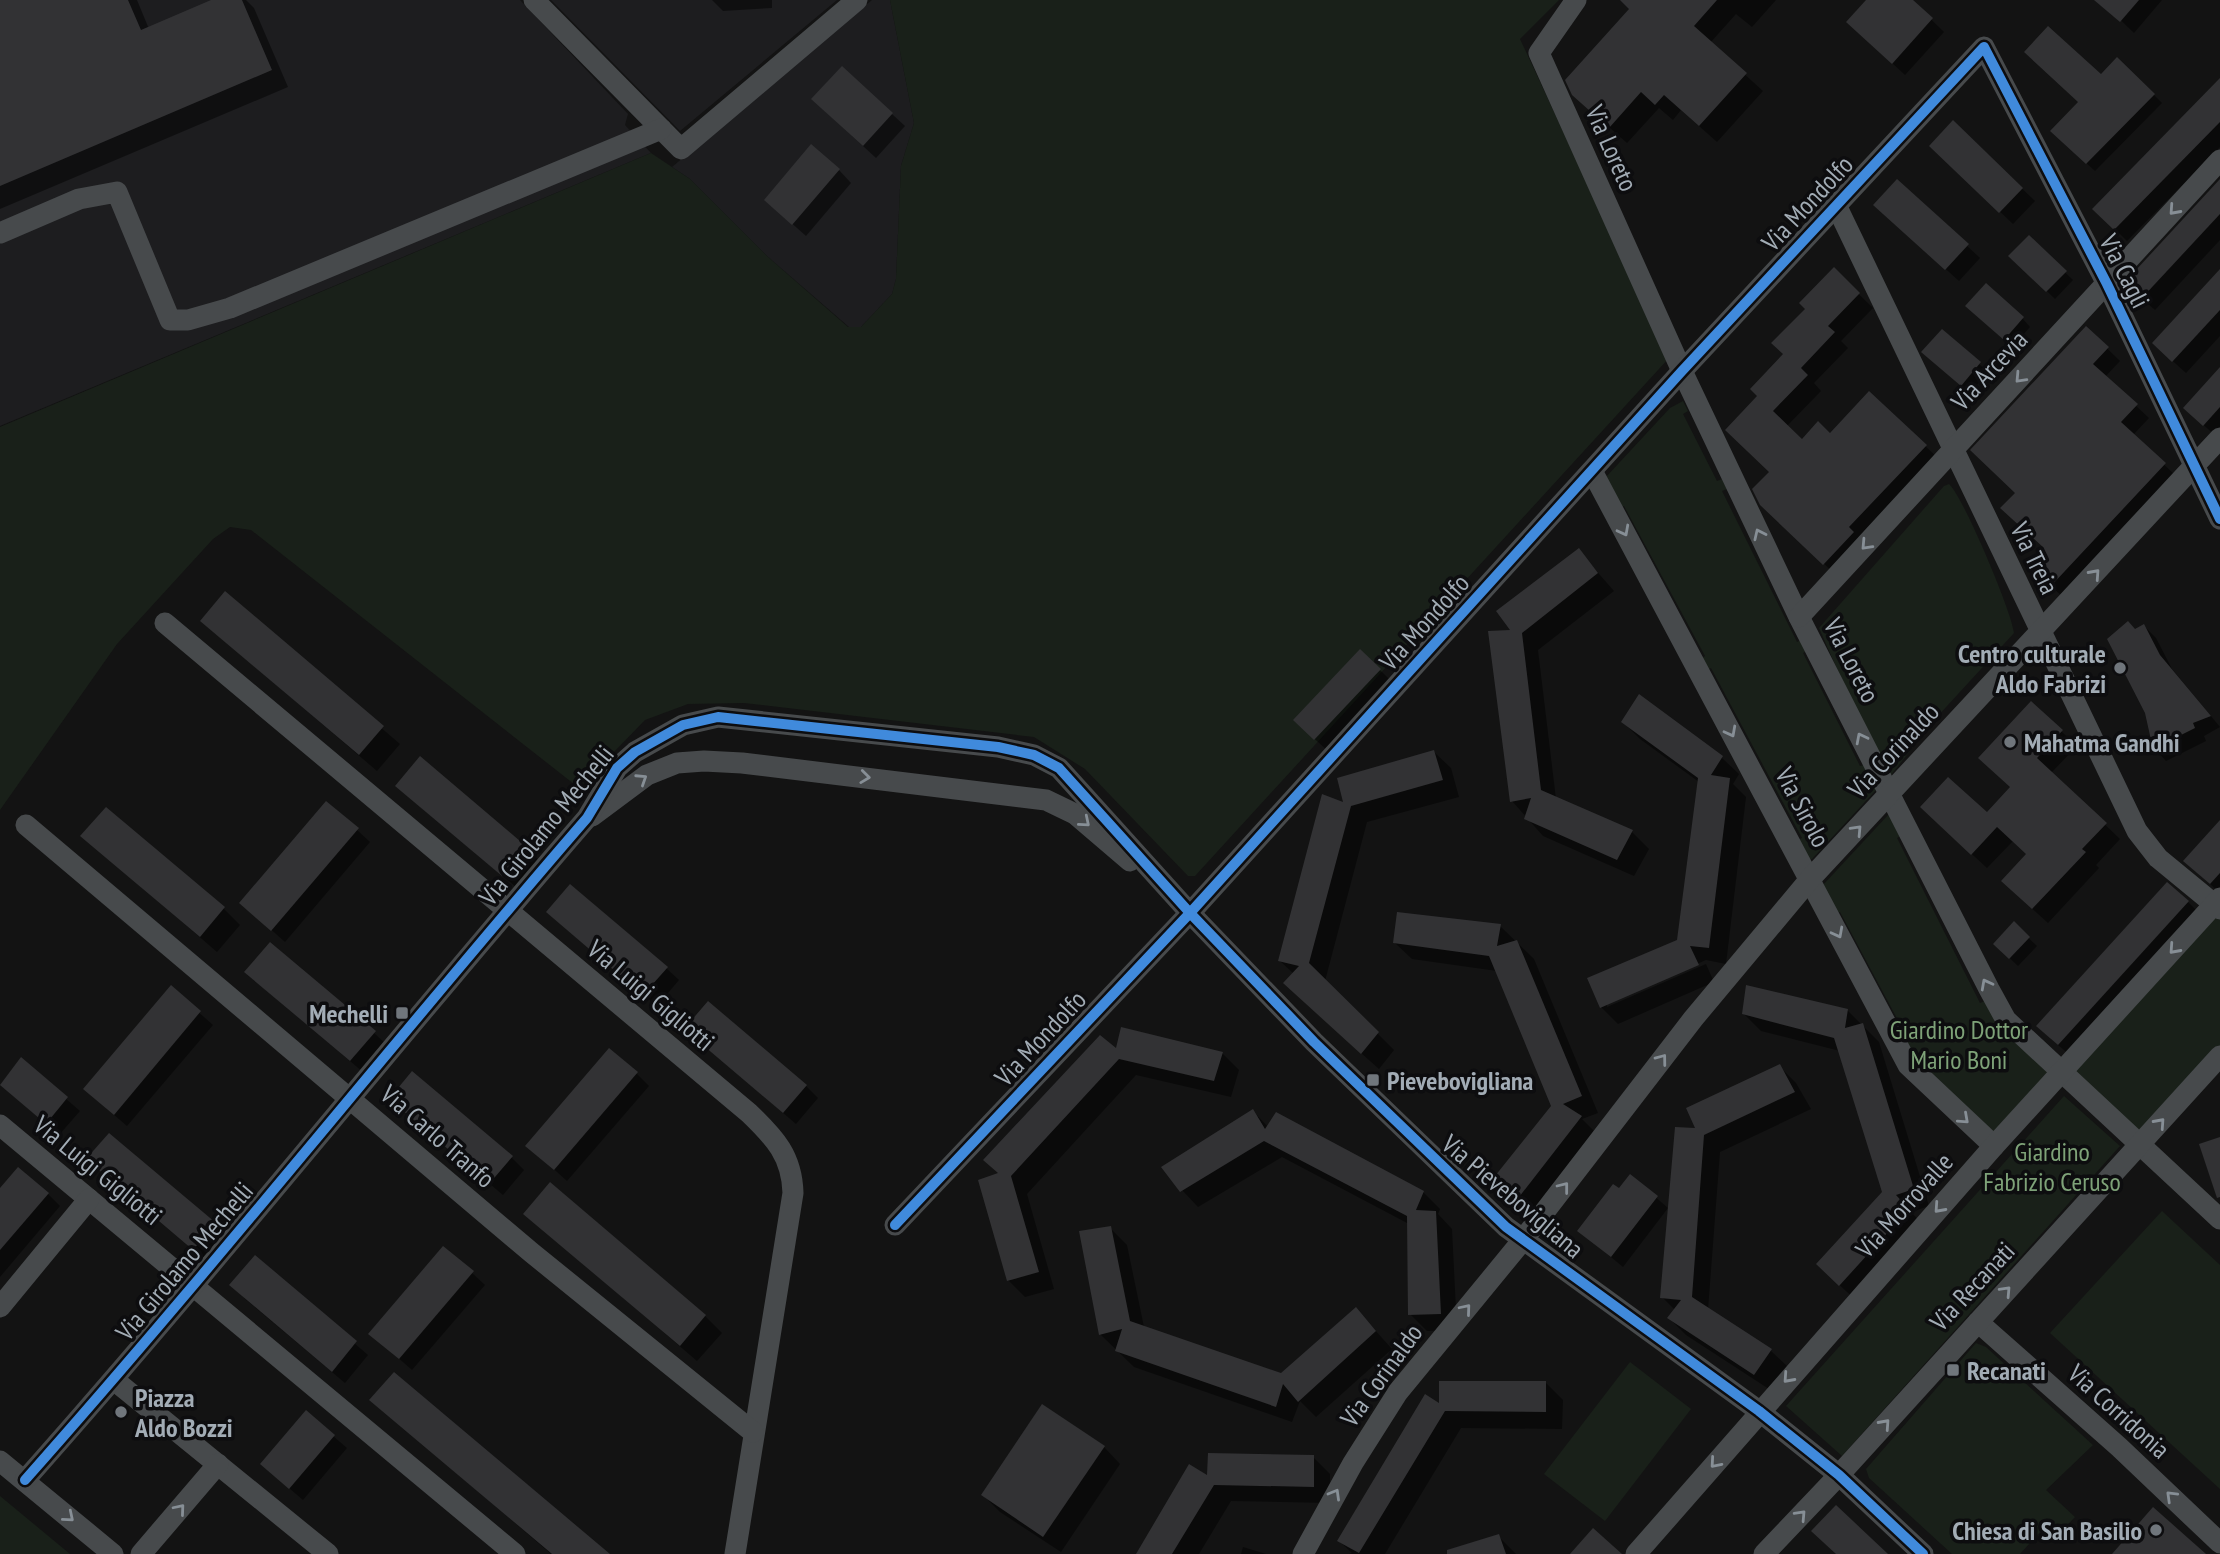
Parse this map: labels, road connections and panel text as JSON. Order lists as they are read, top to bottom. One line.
{"streets":{"street":["Via Loreto","Via Mondolfo","Via Cagli","Via Arcevia","Via Treia","Via Corinaldo","Via Sirolo","Via Girolamo Mechelli","Via Luigi Gigliotti","Via Carlo Tranfo","Via Pievebovigliana","Via Morrovalle","Via Recanati","Via Corridonia"]},"crossings":[["Via Loreto","Via Mondolfo"],["Via Loreto","Via Arcevia"],["Via Loreto","Via Corinaldo"],["Via Loreto","Via Morrovalle"],["Via Loreto","Via Recanati"],["Via Mondolfo","Via Cagli"],["Via Mondolfo","Via Treia"],["Via Mondolfo","Via Sirolo"],["Via Mondolfo","Via Girolamo Mechelli"],["Via Mondolfo","Via Pievebovigliana"],["Via Cagli","Via Arcevia"],["Via Cagli","Via Corinaldo"],["Via Arcevia","Via Treia"],["Via Treia","Via Corinaldo"],["Via Treia","Via Morrovalle"],["Via Corinaldo","Via Sirolo"],["Via Corinaldo","Via Pievebovigliana"],["Via Sirolo","Via Morrovalle"],["Via Girolamo Mechelli","Via Luigi Gigliotti"],["Via Girolamo Mechelli","Via Carlo Tranfo"],["Via Girolamo Mechelli","Via Pievebovigliana"],["Via Luigi Gigliotti","Via Carlo Tranfo"],["Via Pievebovigliana","Via Morrovalle"],["Via Pievebovigliana","Via Recanati"],["Via Recanati","Via Corridonia"]],"one_way":["Via Loreto","Via Arcevia","Via Corinaldo","Via Sirolo","Via Morrovalle","Via Recanati","Via Corridonia"],"parks":["Giardino Dottor Mario Boni","Giardino Fabrizio Ceruso"],"places":{"other":["Centro culturale Aldo Fabrizi","Mahatma Gandhi","Piazza Aldo Bozzi","Chiesa di San Basilio"],"transit":["Mechelli","Pievebovigliana","Recanati"]}}
